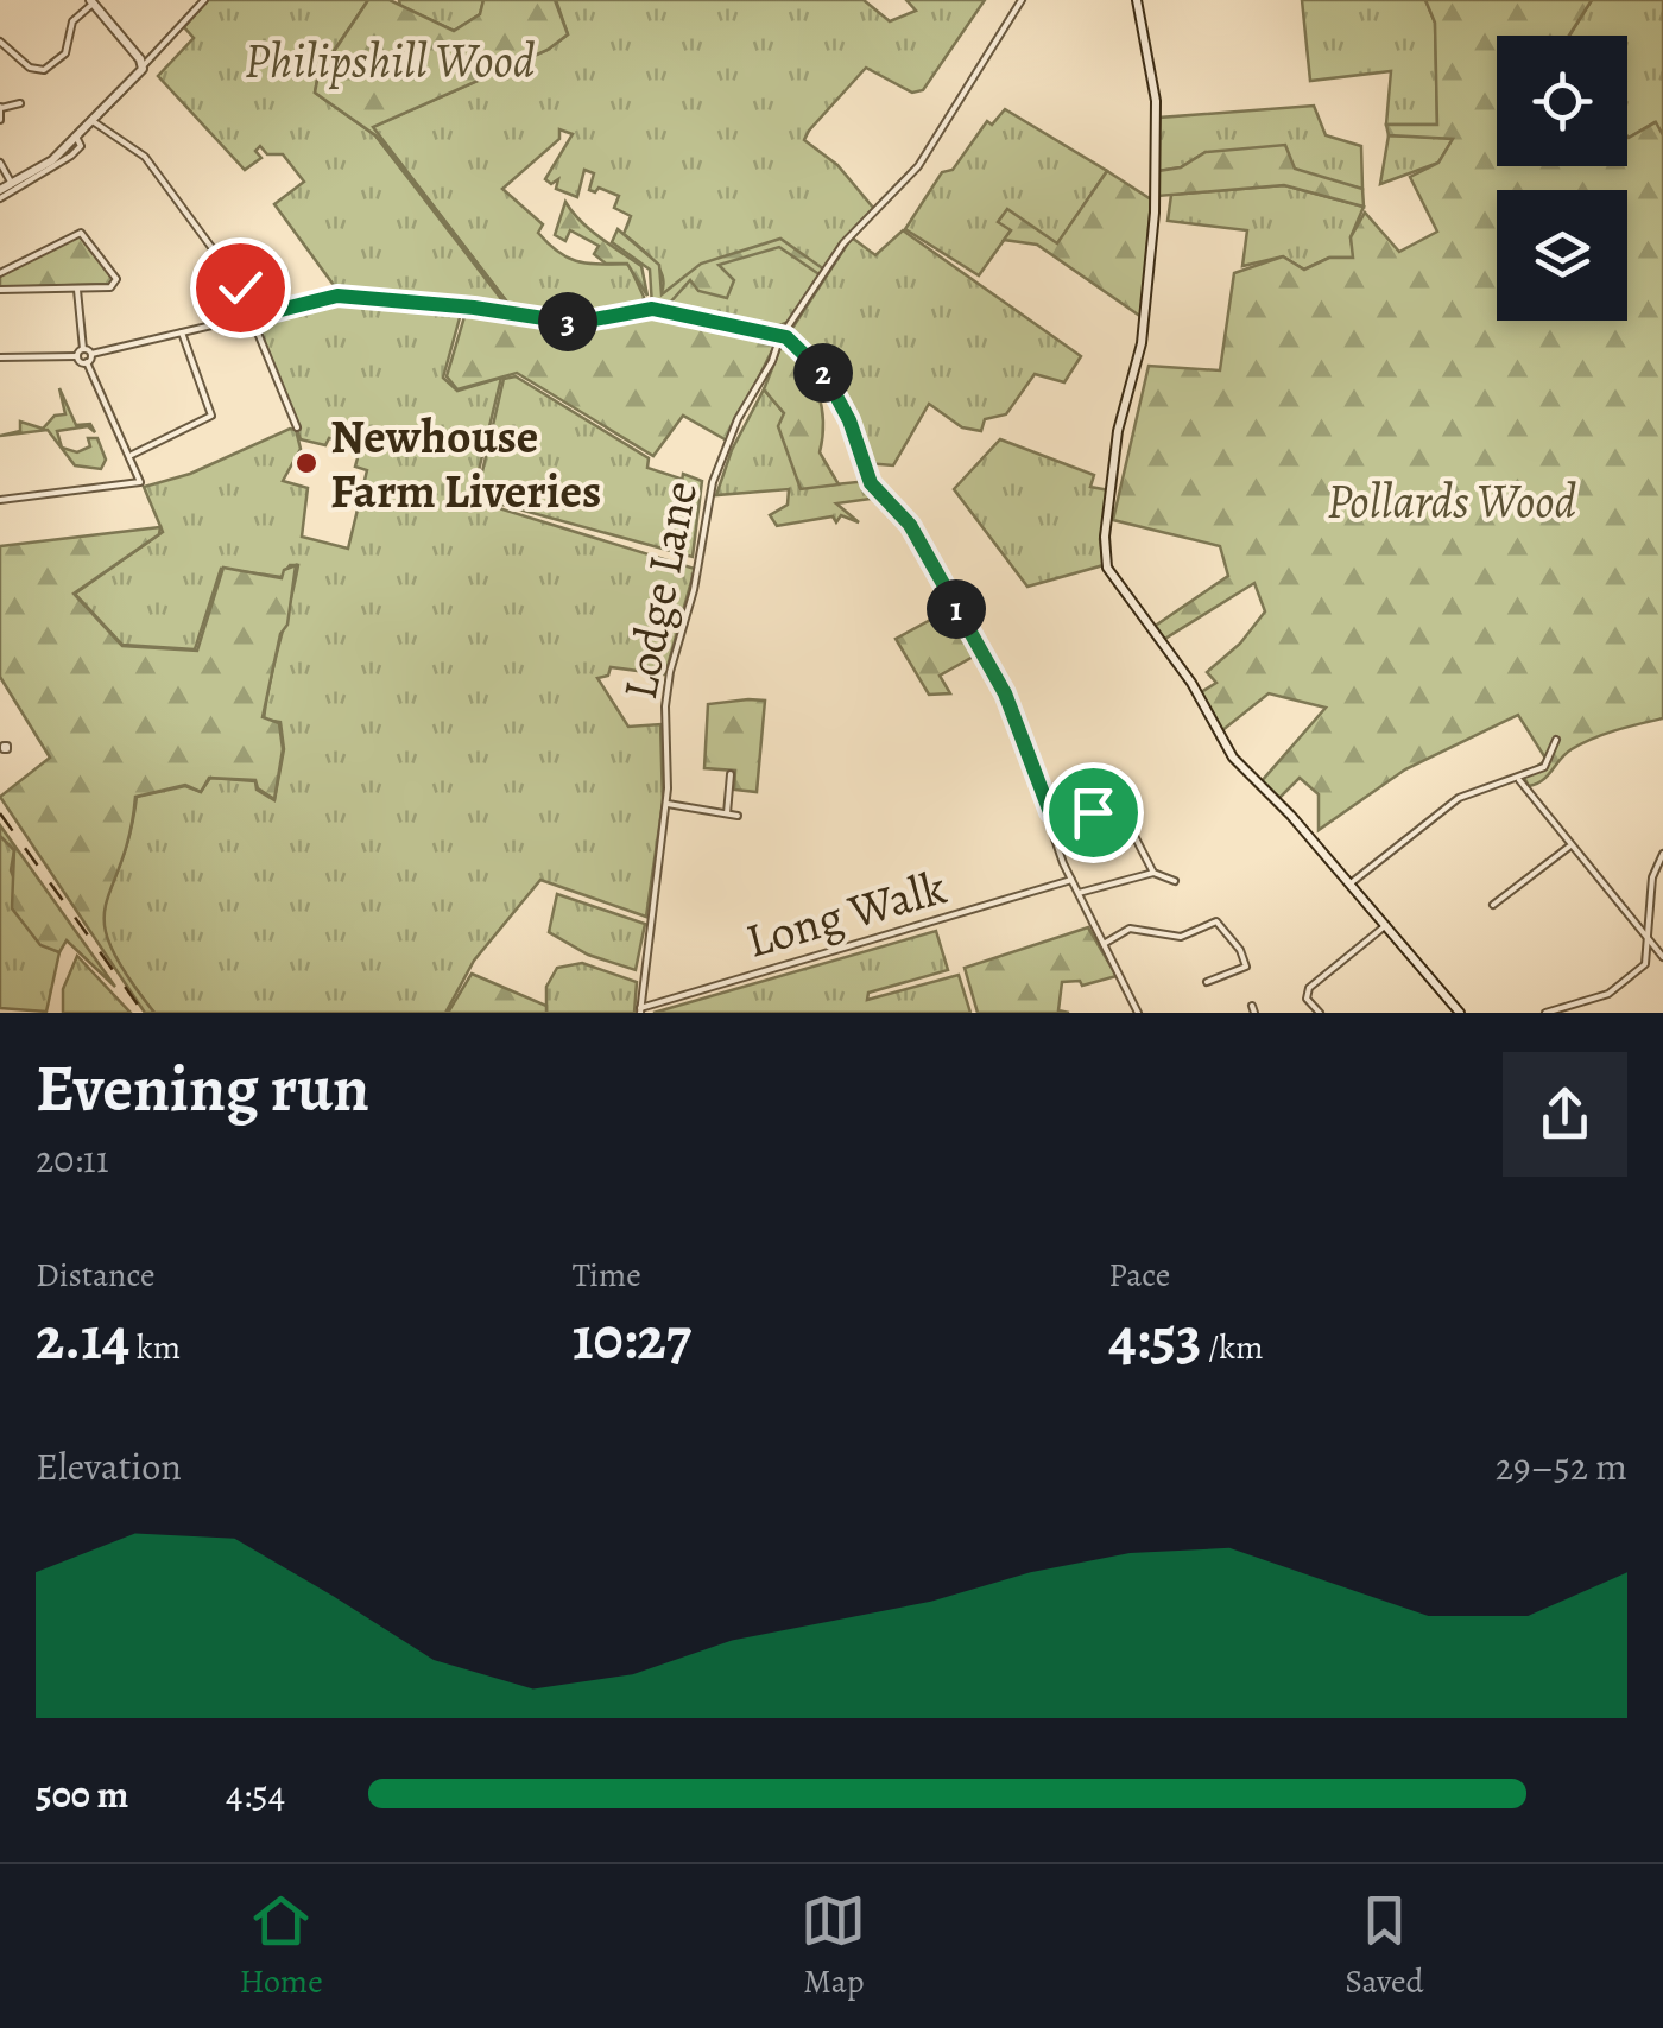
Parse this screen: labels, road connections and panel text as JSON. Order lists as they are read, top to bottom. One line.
{"streets":{"street":["Lodge Lane","Long Walk"]},"crossings":[["Lodge Lane","Long Walk"]],"parks":["Philipshill Wood","Pollards Wood"],"places":["Newhouse Farm Liveries"],"page":{"pins":["3","2","1"],"heading":["Evening run","20:11"],"stats":[["Distance","2.14 km"],["Time","10:27"],["Pace","4:53 /km"]],"chart":["Elevation","29–52 m"],"list":[{"name":"500 m","note":"4:54"}],"tabs":["Home","Map","Saved"]}}
